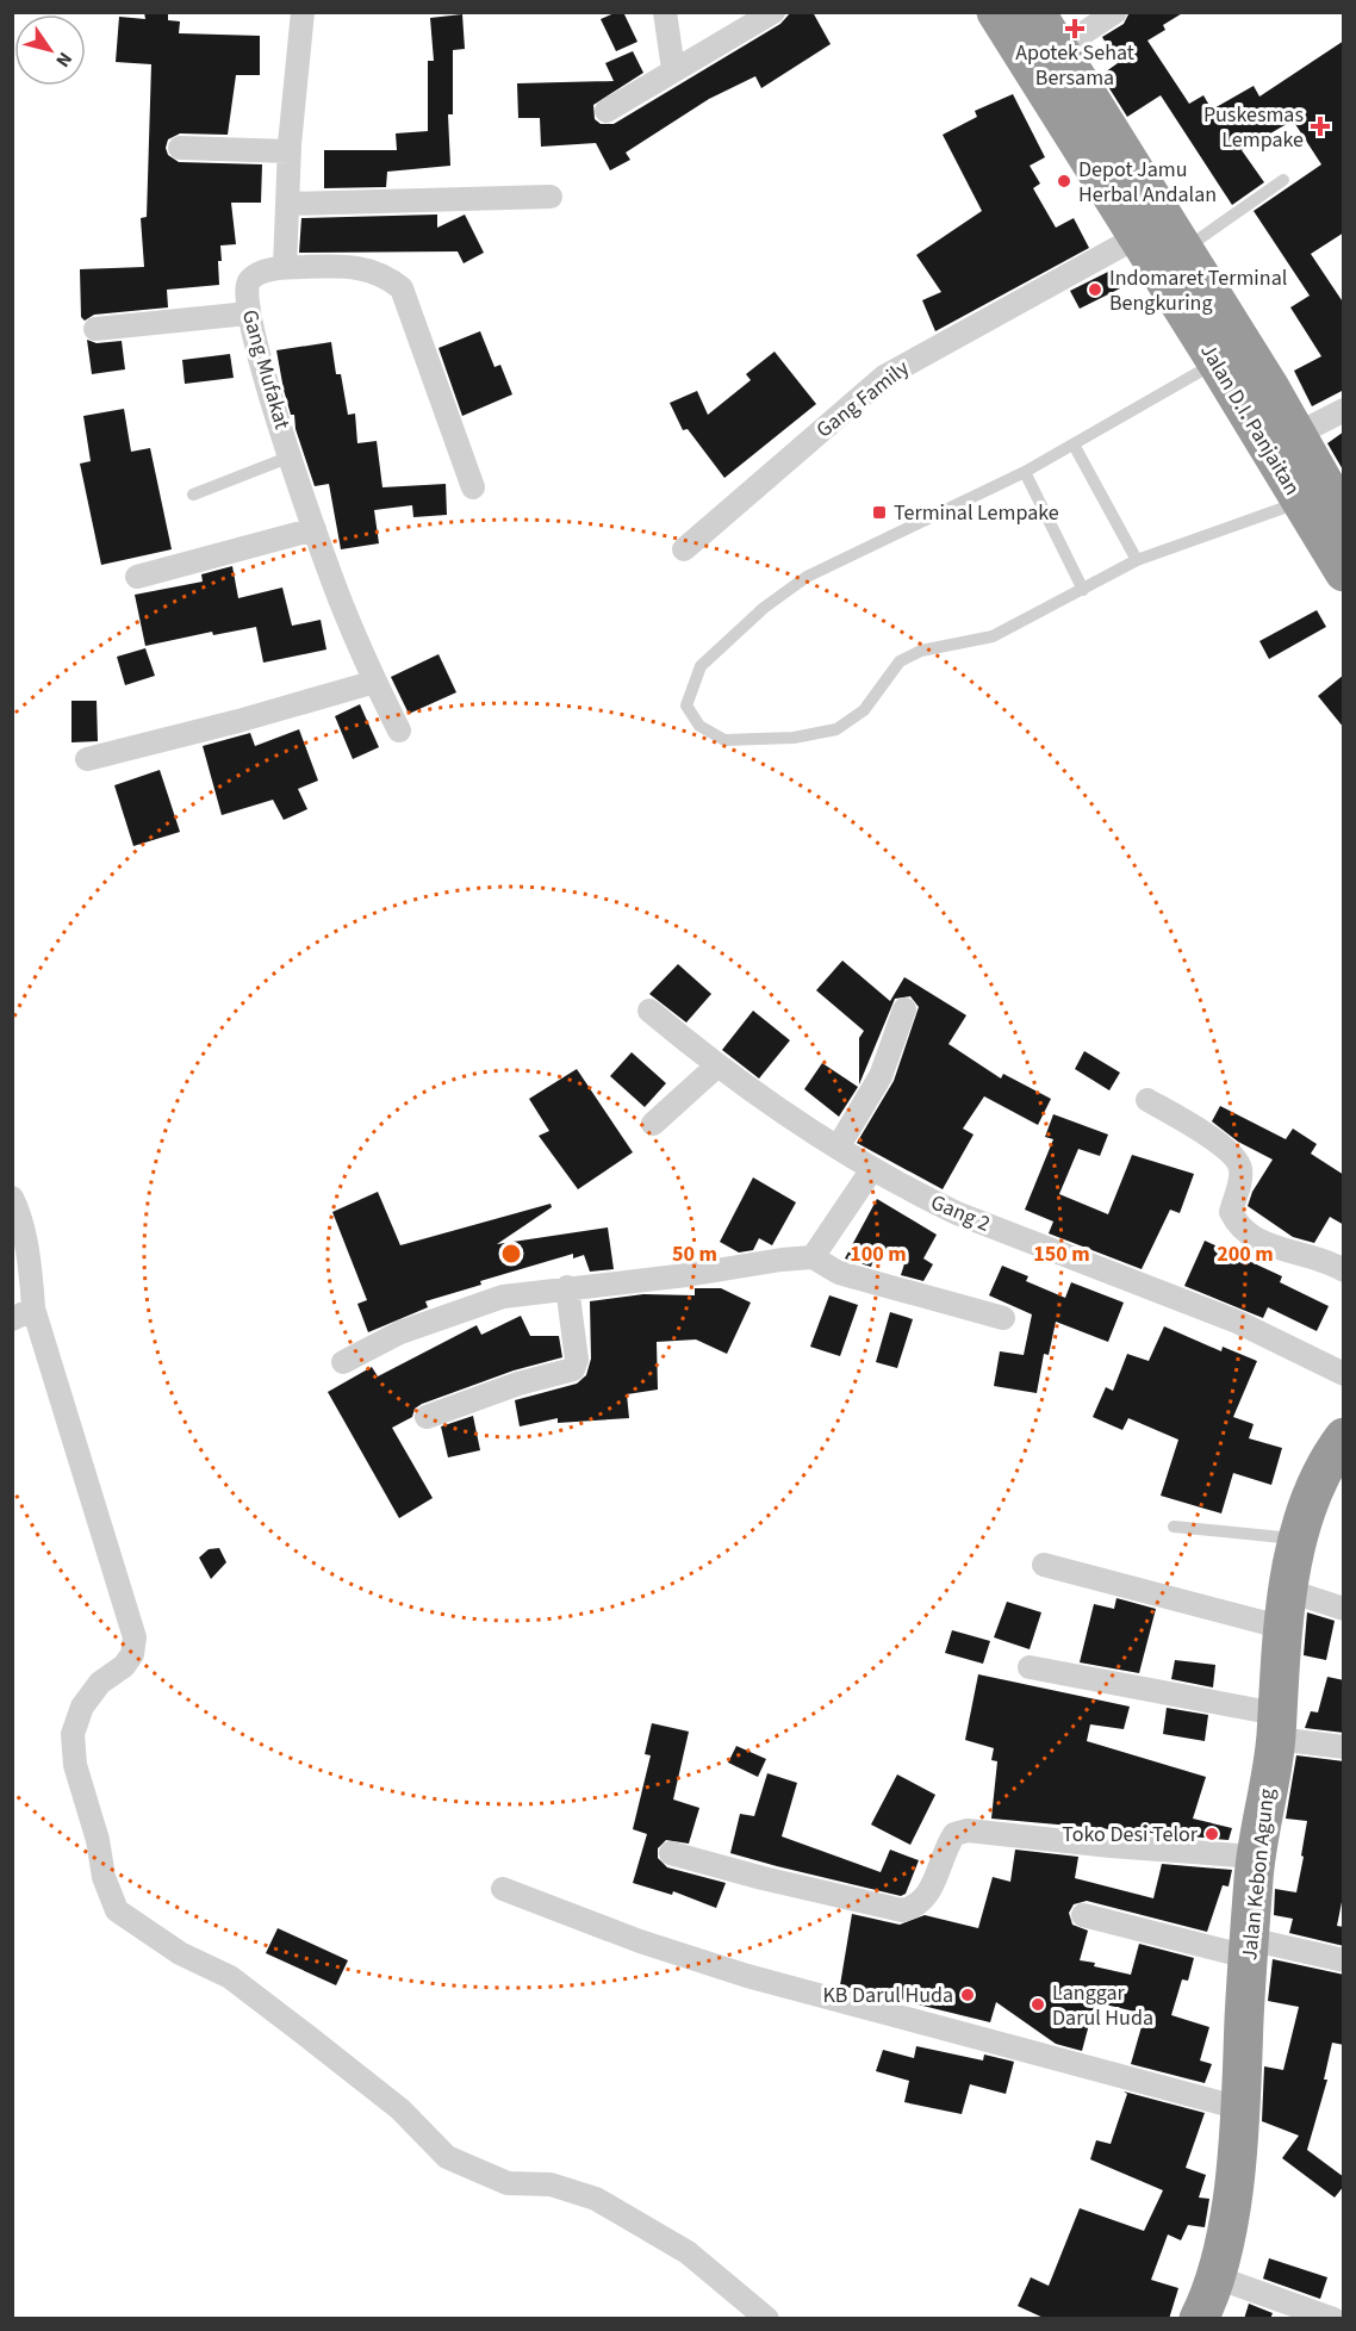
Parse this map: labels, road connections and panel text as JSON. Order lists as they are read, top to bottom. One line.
{"streets":{"highway":["Jalan D.I. Panjaitan","Jalan Kebon Agung"],"street":["Gang Mufakat","Gang Family","Gang 2"]},"crossings":[["Gang Family","Jalan D.I. Panjaitan"]],"places":{"health":["Apotek Sehat Bersama","Puskesmas Lempake"],"other":["Depot Jamu Herbal Andalan","Indomaret Terminal Bengkuring","Toko Desi Telor","KB Darul Huda","Langgar Darul Huda"],"transit":["Terminal Lempake"]},"north":"bottom right","rings":["50 m","100 m","150 m","200 m"]}
